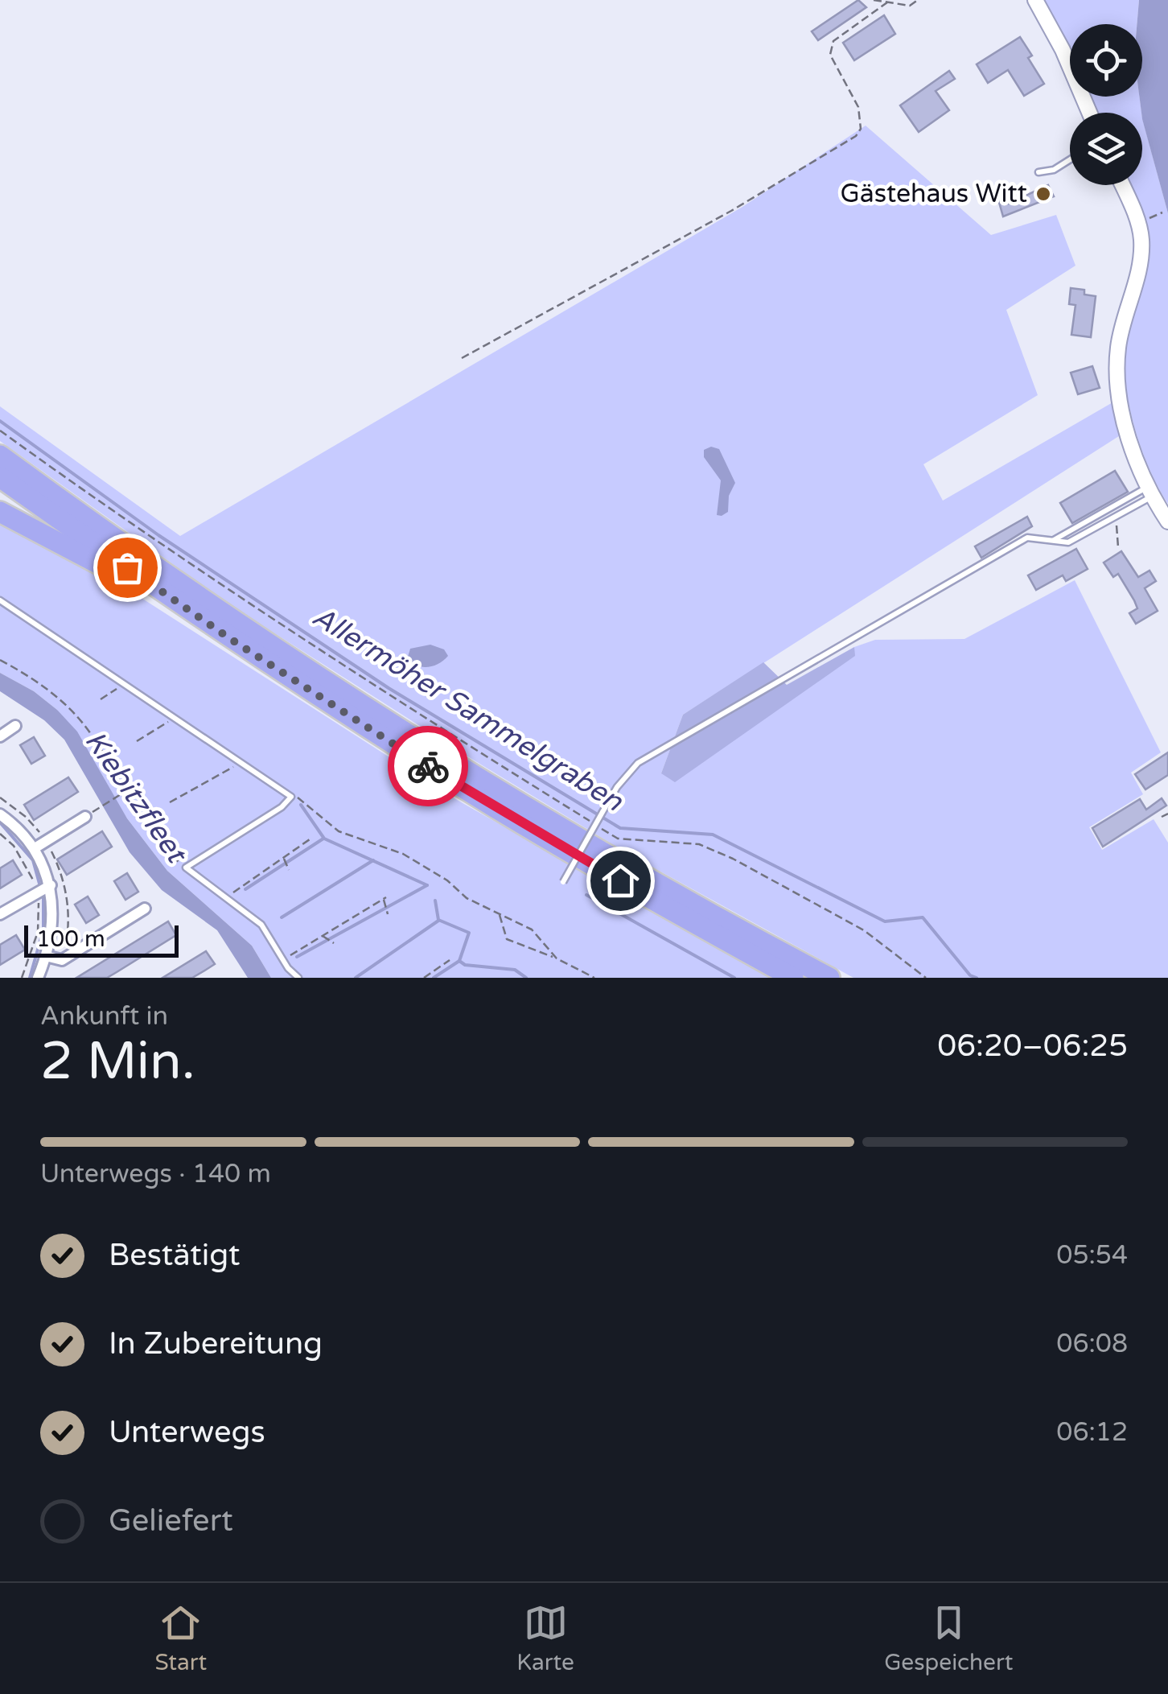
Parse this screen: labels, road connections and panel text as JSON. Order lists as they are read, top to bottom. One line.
{"water":["Allermöher Sammelgraben","Kiebitzfleet"],"places":["Gästehaus Witt"],"scale_bar":"100 m","page":{"scale":"100 m","heading":["2 Min.","Ankunft in","06:20–06:25"],"bar":"Unterwegs · 140 m","list":[["Bestätigt","05:54"],["In Zubereitung","06:08"],["Unterwegs","06:12"],"Geliefert"],"tabs":["Start","Karte","Gespeichert"]}}
